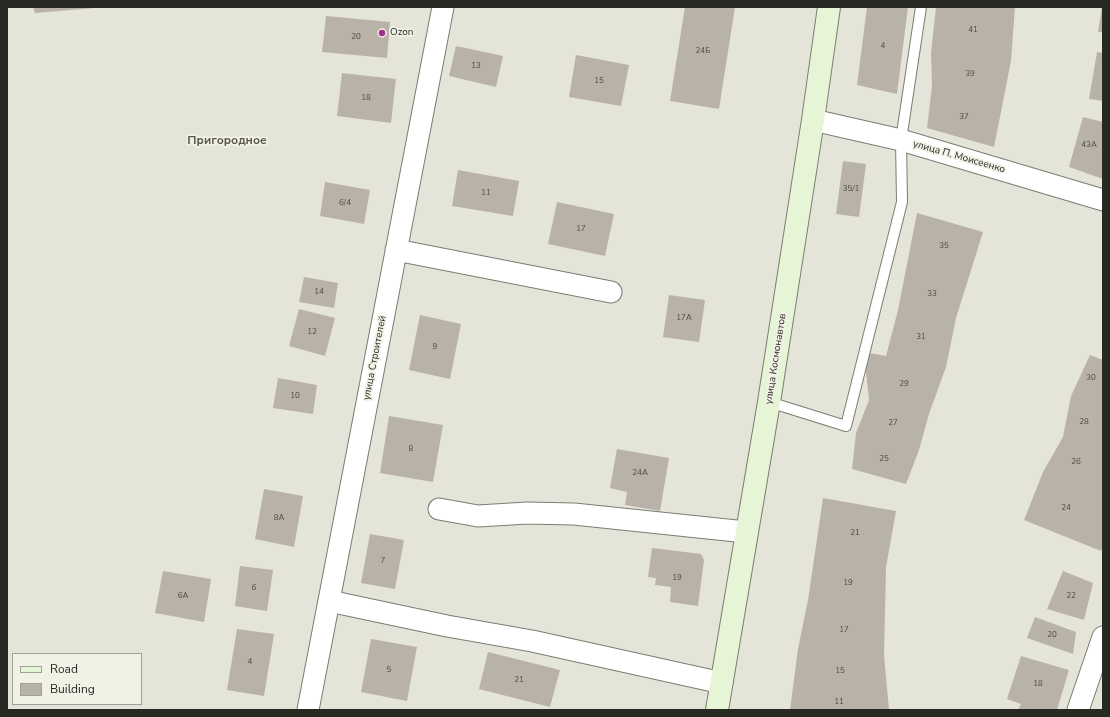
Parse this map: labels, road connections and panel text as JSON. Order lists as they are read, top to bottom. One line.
{"streets":{"street":["улица П. Моисеенко","улица Строителей","улица Космонавтов"]},"crossings":[["улица П. Моисеенко","улица Космонавтов"]],"districts":["Пригородное"],"places":["Ozon"],"house_numbers":["41","20","4","24Б","13","39","15","18","37","43А","35/1","11","6/4","17","35","14","33","17А","12","31","9","30","29","10","28","27","8","25","26","24А","24","8А","21","7","19","19","6","6А","22","17","20","4","5","15","21","18","11"],"legend":["Road","Building"]}
